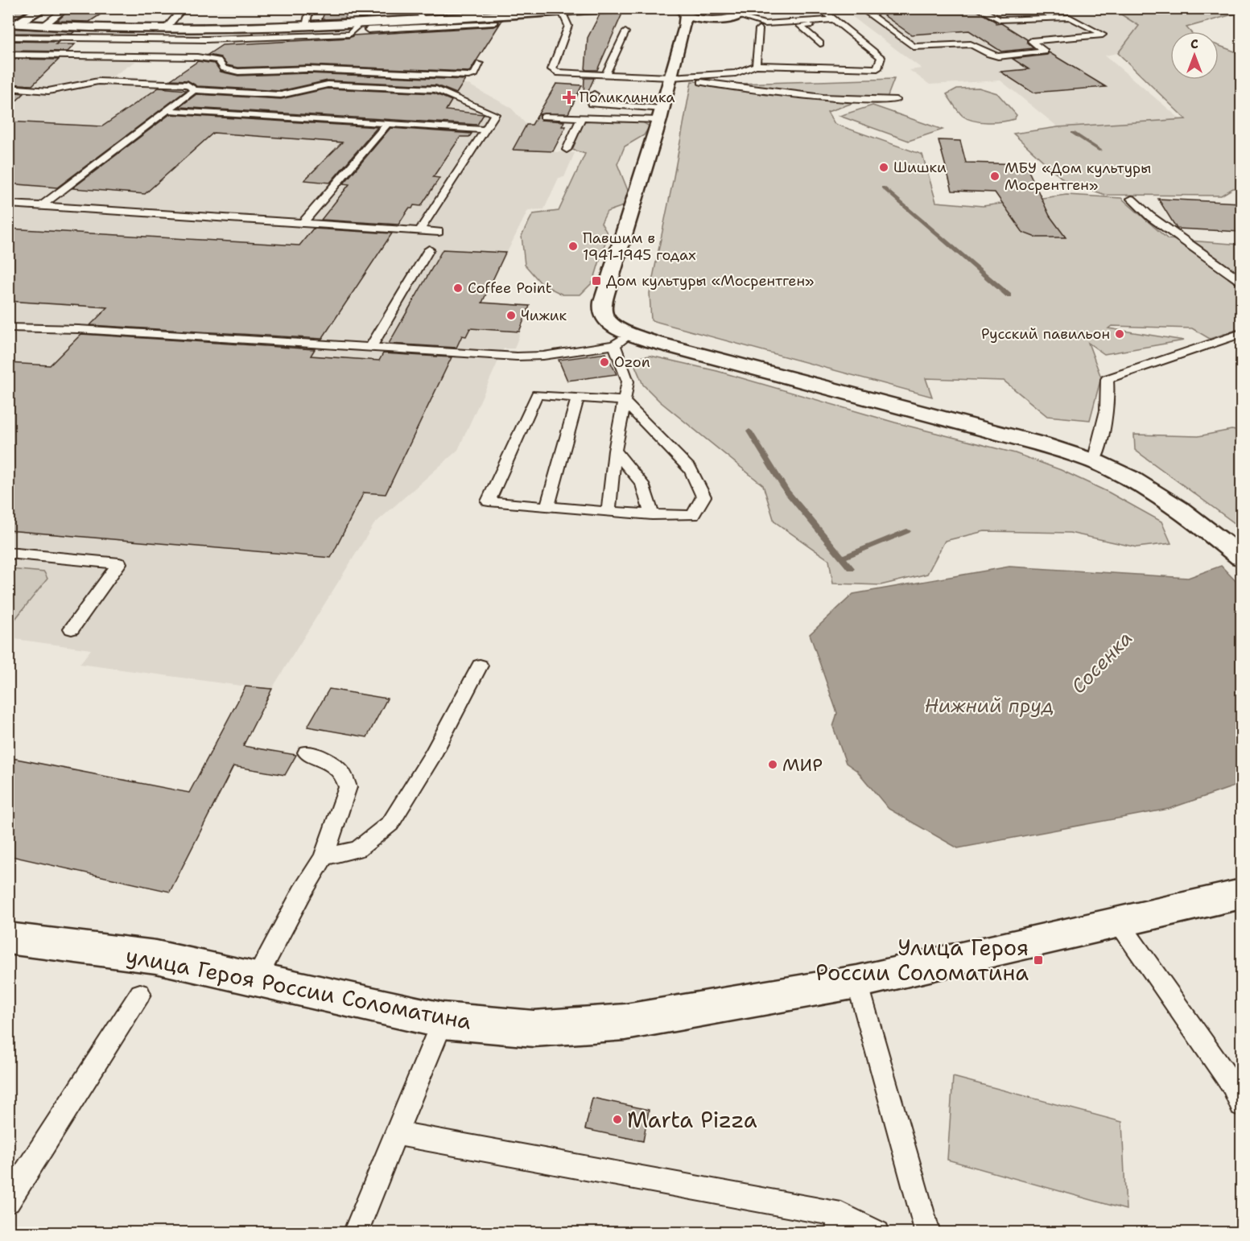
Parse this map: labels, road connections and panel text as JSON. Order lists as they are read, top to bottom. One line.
{"streets":{"street":["улица Героя России Соломатина"]},"water":["Сосенка","Нижний пруд"],"places":{"health":["Поликлиника"],"other":["Шишки","МБУ «Дом культуры Мосрентген»","Павшим в 1941-1945 годах","Coffee Point","Чижик","Русский павильон","Ozon","МИР","Marta Pizza"],"transit":["Дом культуры «Мосрентген»","Улица Героя России Соломатина"]},"north":"top"}
